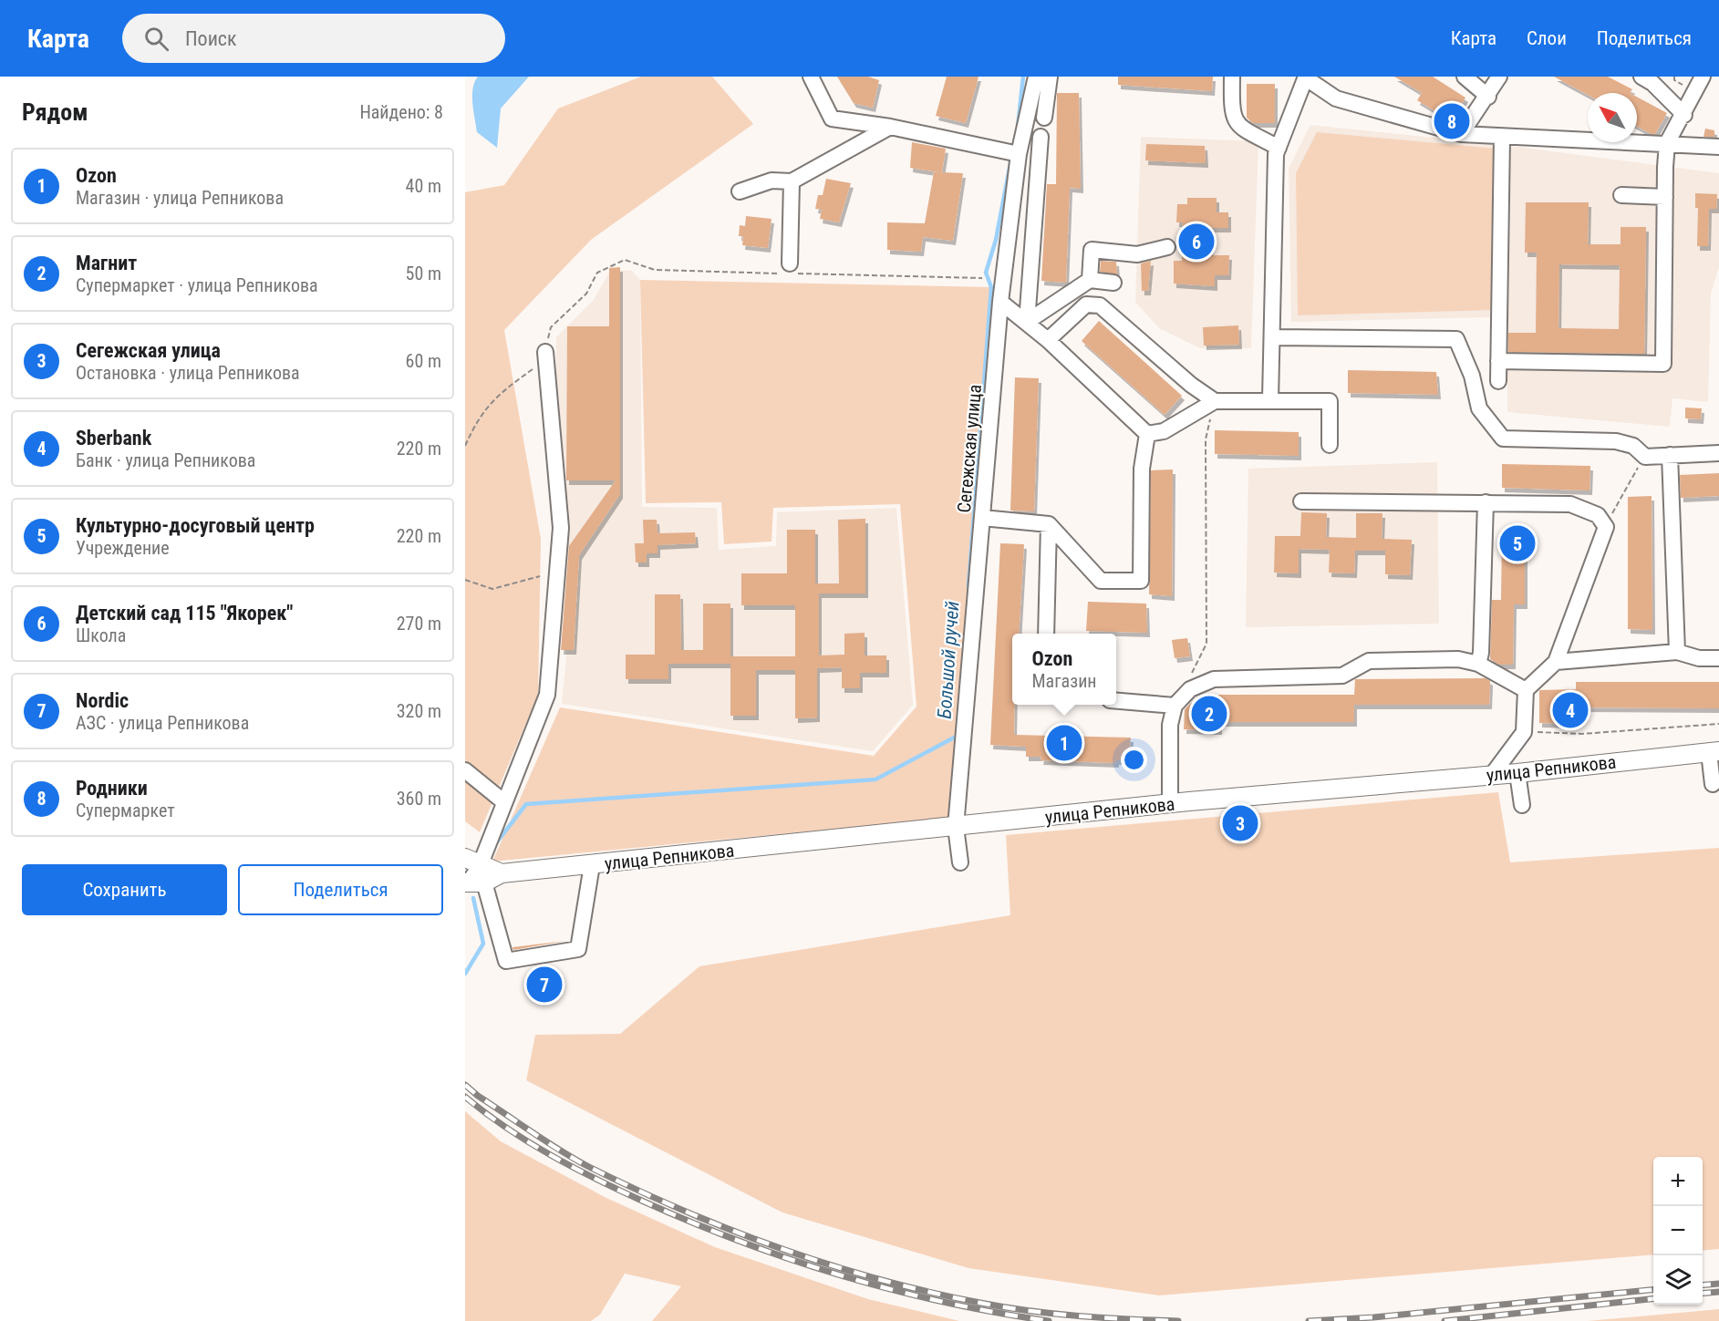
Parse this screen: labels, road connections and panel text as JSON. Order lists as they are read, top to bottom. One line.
{"streets":{"main road":["улица Репникова"],"street":["Сегежская улица"]},"crossings":[["Сегежская улица","улица Репникова"]],"water":["Большой ручей"],"north":"top left","page":{"header":"Карта","search":"Поиск","nav":["Карта","Слои","Поделиться"],"heading":["Рядом","Найдено: 8"],"pins":["8","6","5","4","2","1","3","7"],"list":[{"mark":"1","name":"Ozon","note":"Магазин · улица Репникова","value":"40 m"},{"mark":"2","name":"Магнит","note":"Супермаркет · улица Репникова","value":"50 m"},{"mark":"3","name":"Сегежская улица","note":"Остановка · улица Репникова","value":"60 m"},{"mark":"4","name":"Sberbank","note":"Банк · улица Репникова","value":"220 m"},{"mark":"5","name":"Культурно-досуговый центр","note":"Учреждение","value":"220 m"},{"mark":"6","name":"Детский сад 115 \"Якорек\"","note":"Школа","value":"270 m"},{"mark":"7","name":"Nordic","note":"АЗС · улица Репникова","value":"320 m"},{"mark":"8","name":"Родники","note":"Супермаркет","value":"360 m"}],"popup":["Ozon","Магазин"],"buttons":["Сохранить","Поделиться"],"map_buttons":["+","−"]}}
